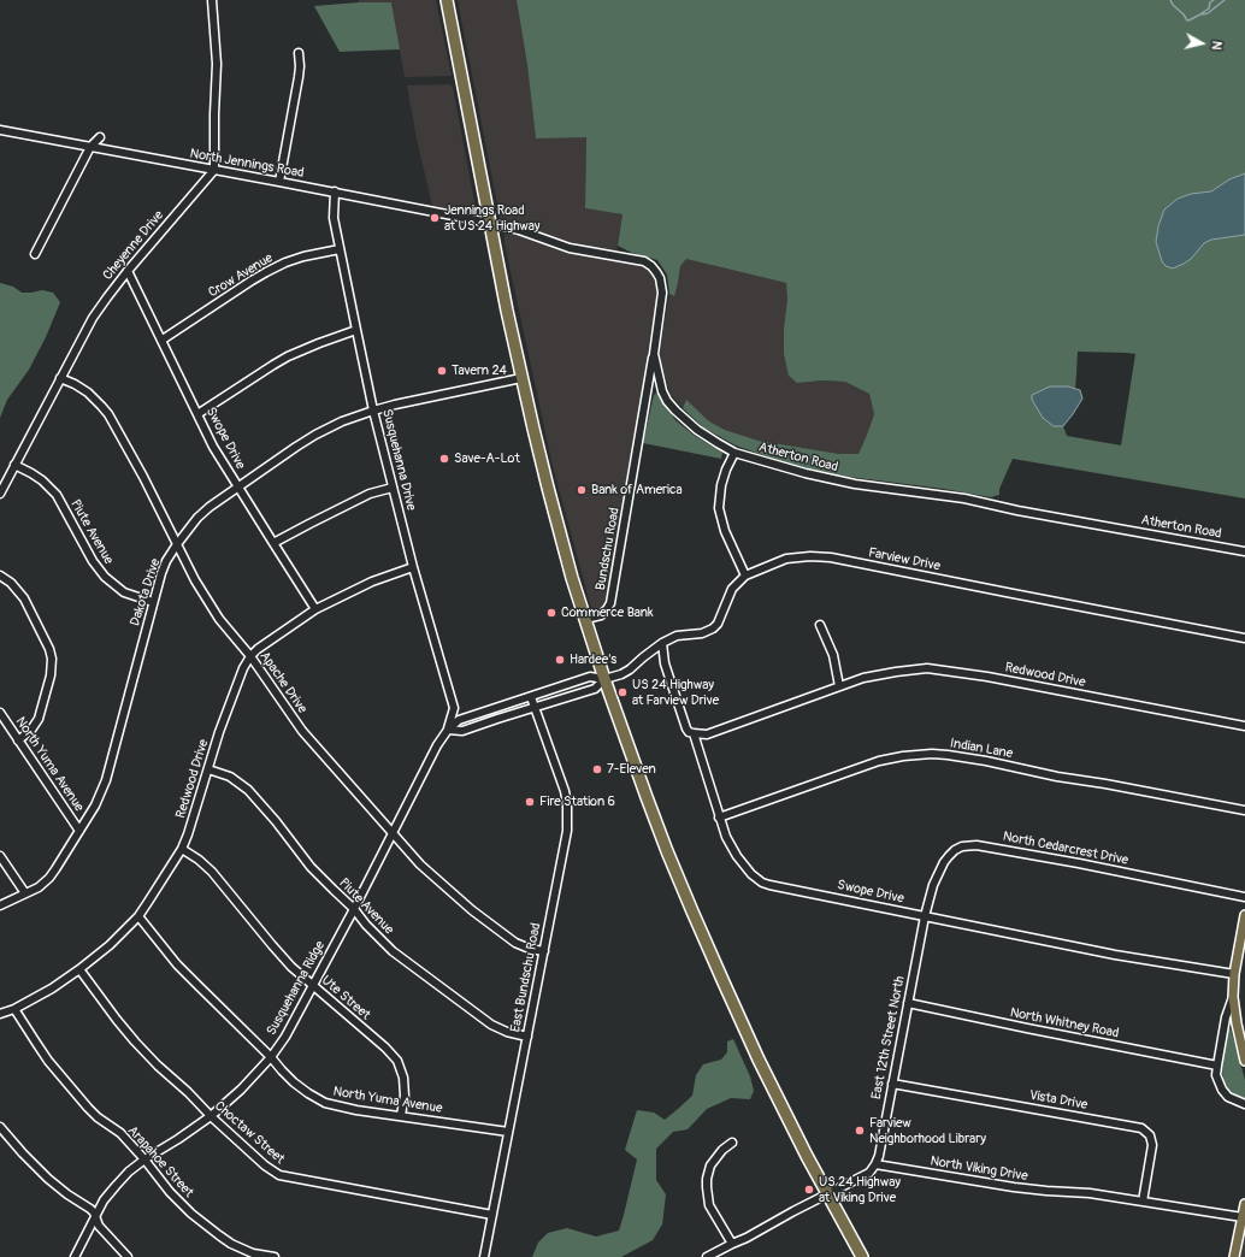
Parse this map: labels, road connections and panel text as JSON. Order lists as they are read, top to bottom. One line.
{"streets":{"street":["North Jennings Road","Cheyenne Drive","Crow Avenue","Swope Drive","Atherton Road","Susquehanna Drive","Piute Avenue","Bundschu Road","Farview Drive","Dakota Drive","Redwood Drive","Apache Drive","Indian Lane","North Yuma Avenue","North Cedarcrest Drive","East Bundschu Road","Susquehanna Ridge","Ute Street","North Whitney Road","East 12th Street North","Vista Drive","Choctaw Street","Arapahoe Street","North Viking Drive"]},"crossings":[["North Jennings Road","Cheyenne Drive"],["North Jennings Road","Atherton Road"],["North Jennings Road","Susquehanna Drive"],["Cheyenne Drive","Swope Drive"],["Cheyenne Drive","Piute Avenue"],["Cheyenne Drive","Apache Drive"],["Crow Avenue","Swope Drive"],["Crow Avenue","Susquehanna Drive"],["Swope Drive","Farview Drive"],["Swope Drive","Dakota Drive"],["Swope Drive","Redwood Drive"],["Swope Drive","Indian Lane"],["Swope Drive","North Cedarcrest Drive"],["Swope Drive","East 12th Street North"],["Atherton Road","Bundschu Road"],["Susquehanna Drive","Dakota Drive"],["Susquehanna Drive","Redwood Drive"],["Susquehanna Drive","Susquehanna Ridge"],["Piute Avenue","Dakota Drive"],["Piute Avenue","Redwood Drive"],["Piute Avenue","East Bundschu Road"],["Piute Avenue","Susquehanna Ridge"],["Farview Drive","Susquehanna Ridge"],["Dakota Drive","Apache Drive"],["Dakota Drive","North Yuma Avenue"],["Redwood Drive","Apache Drive"],["Redwood Drive","North Yuma Avenue"],["Redwood Drive","Ute Street"],["Redwood Drive","Choctaw Street"],["Redwood Drive","Arapahoe Street"],["Apache Drive","East Bundschu Road"],["Apache Drive","Susquehanna Ridge"],["North Yuma Avenue","East Bundschu Road"],["North Yuma Avenue","Susquehanna Ridge"],["North Yuma Avenue","Ute Street"],["North Cedarcrest Drive","East 12th Street North"],["East Bundschu Road","Susquehanna Ridge"],["East Bundschu Road","Choctaw Street"],["Susquehanna Ridge","Ute Street"],["Susquehanna Ridge","Choctaw Street"],["Susquehanna Ridge","Arapahoe Street"],["North Whitney Road","East 12th Street North"],["East 12th Street North","Vista Drive"],["East 12th Street North","North Viking Drive"],["Vista Drive","North Viking Drive"]],"places":["Jennings Road at US 24 Highway","Tavern 24","Save-A-Lot","Bank of America","Commerce Bank","Hardee's","US 24 Highway at Farview Drive","7-Eleven","Fire Station 6","Farview Neighborhood Library","US 24 Highway at Viking Drive"],"north":"right"}
